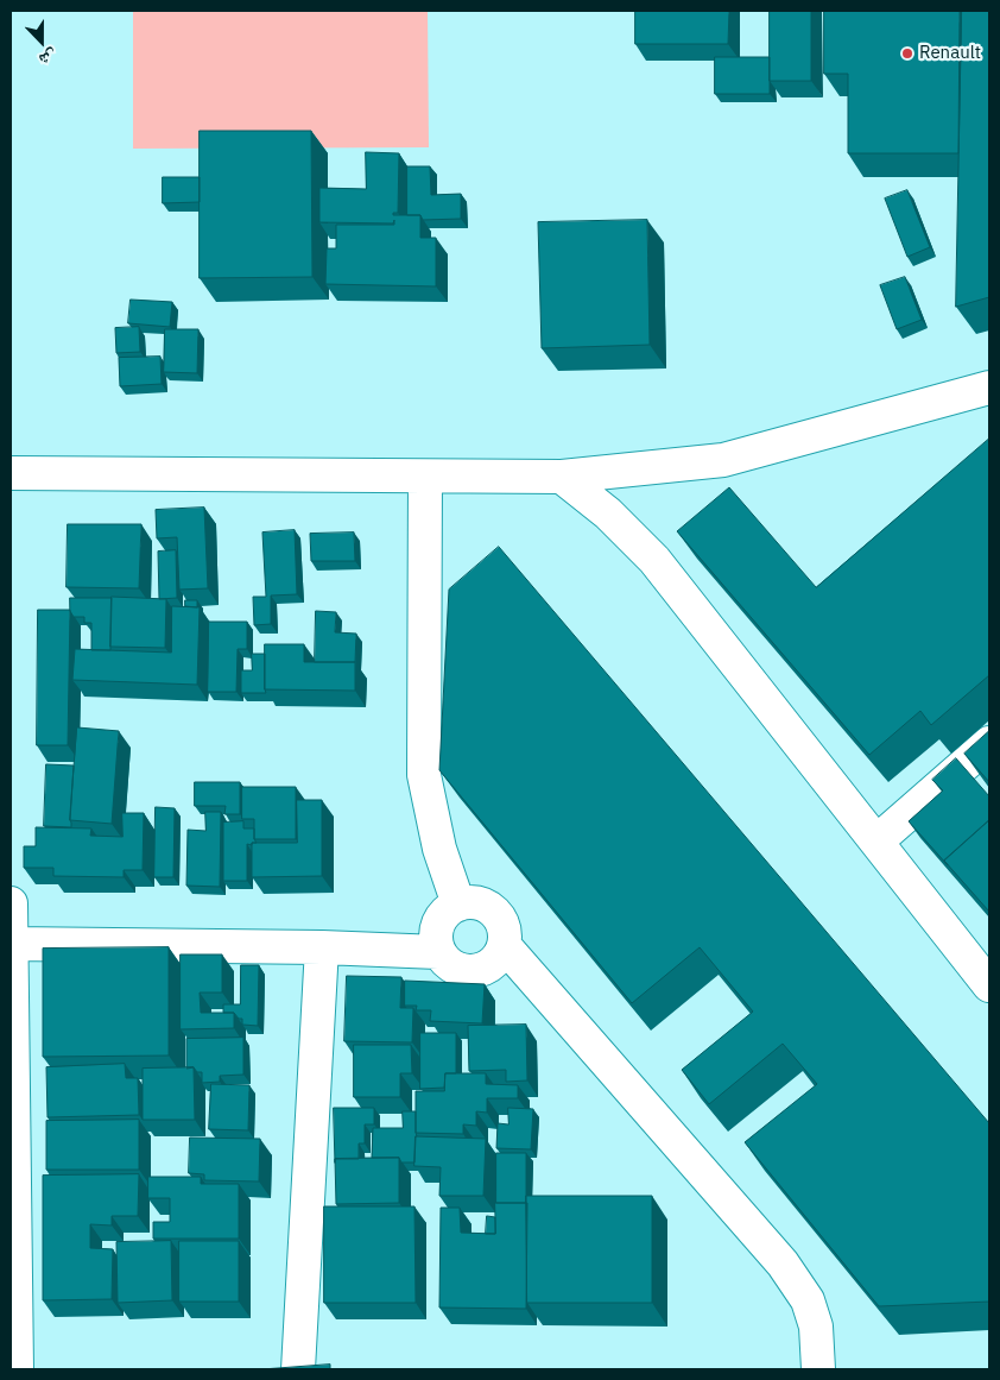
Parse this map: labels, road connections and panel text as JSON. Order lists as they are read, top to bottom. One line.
{"places":["Renault"],"north":"bottom"}
